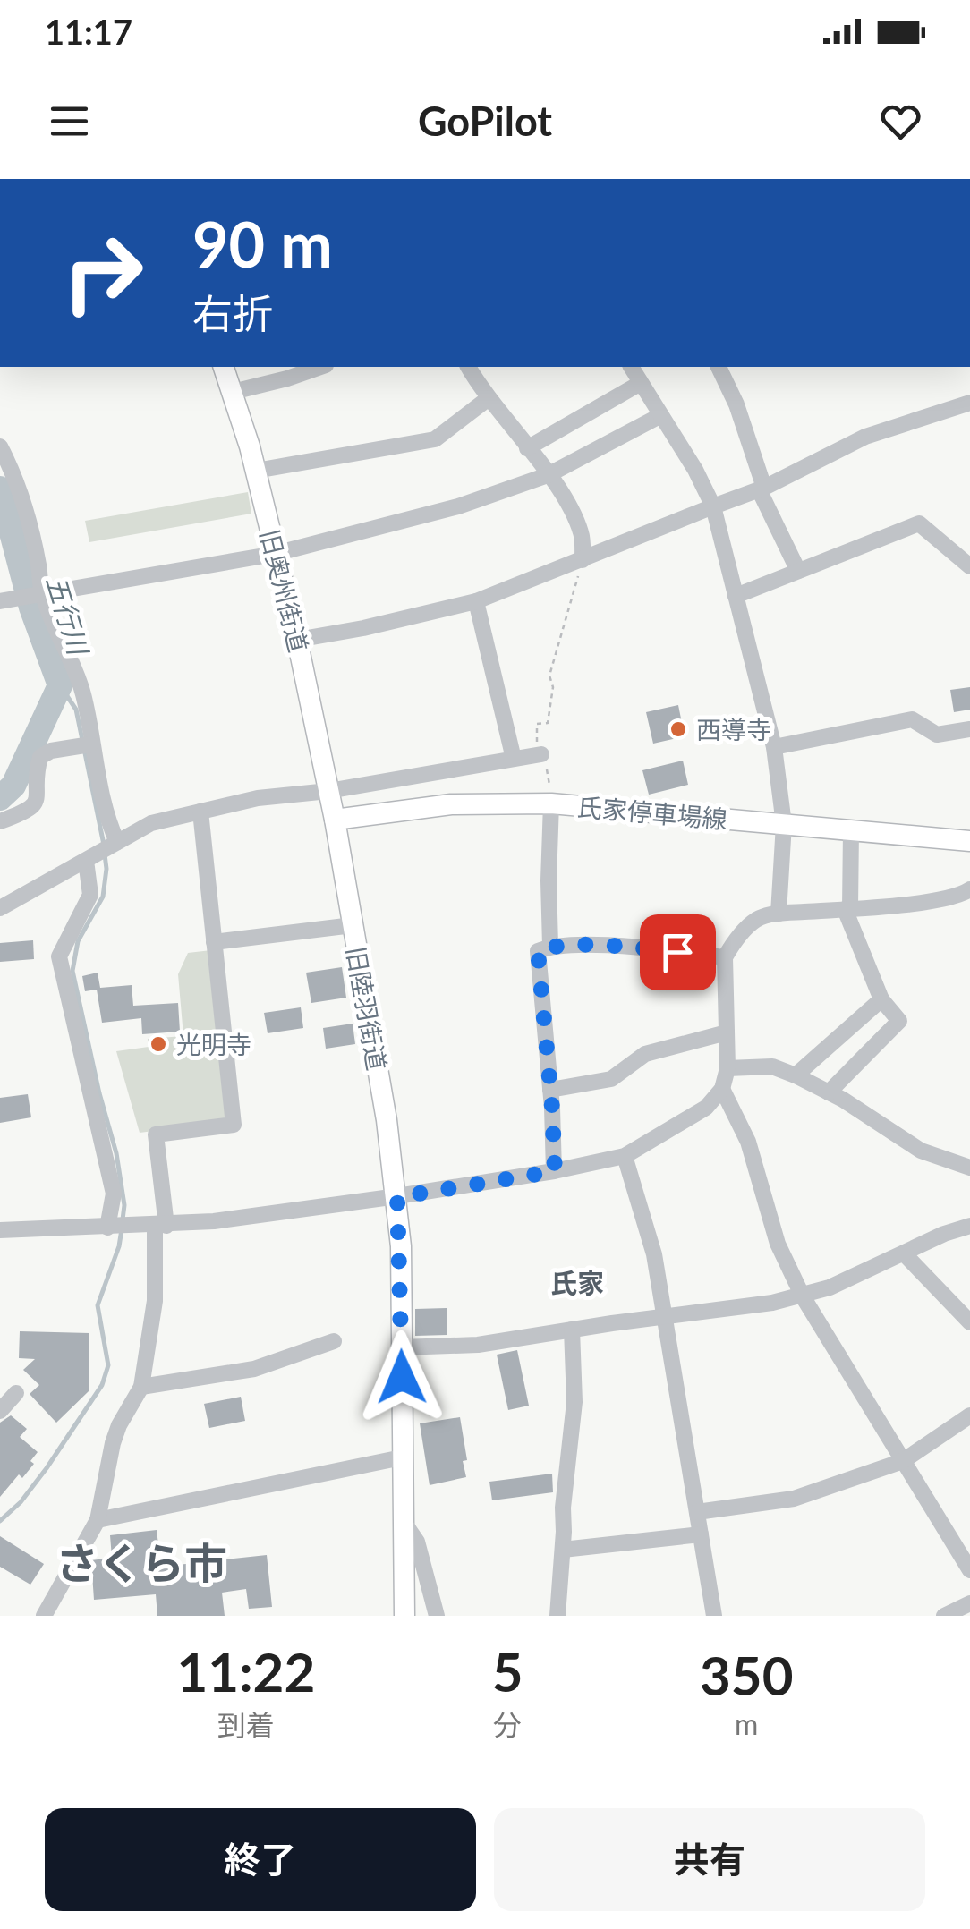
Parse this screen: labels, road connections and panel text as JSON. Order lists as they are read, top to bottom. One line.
{"streets":{"main road":["旧奥州街道","氏家停車場線","旧陸羽街道"]},"crossings":[["旧奥州街道","氏家停車場線"],["旧奥州街道","旧陸羽街道"],["氏家停車場線","旧陸羽街道"]],"districts":["氏家","さくら市"],"water":["五行川"],"places":["西導寺","光明寺"],"page":{"status":"11:17","header":"GoPilot","turn":["90 m","右折"],"eta":["11:22","到着","5","分","350","m"],"buttons":["終了","共有"]}}
